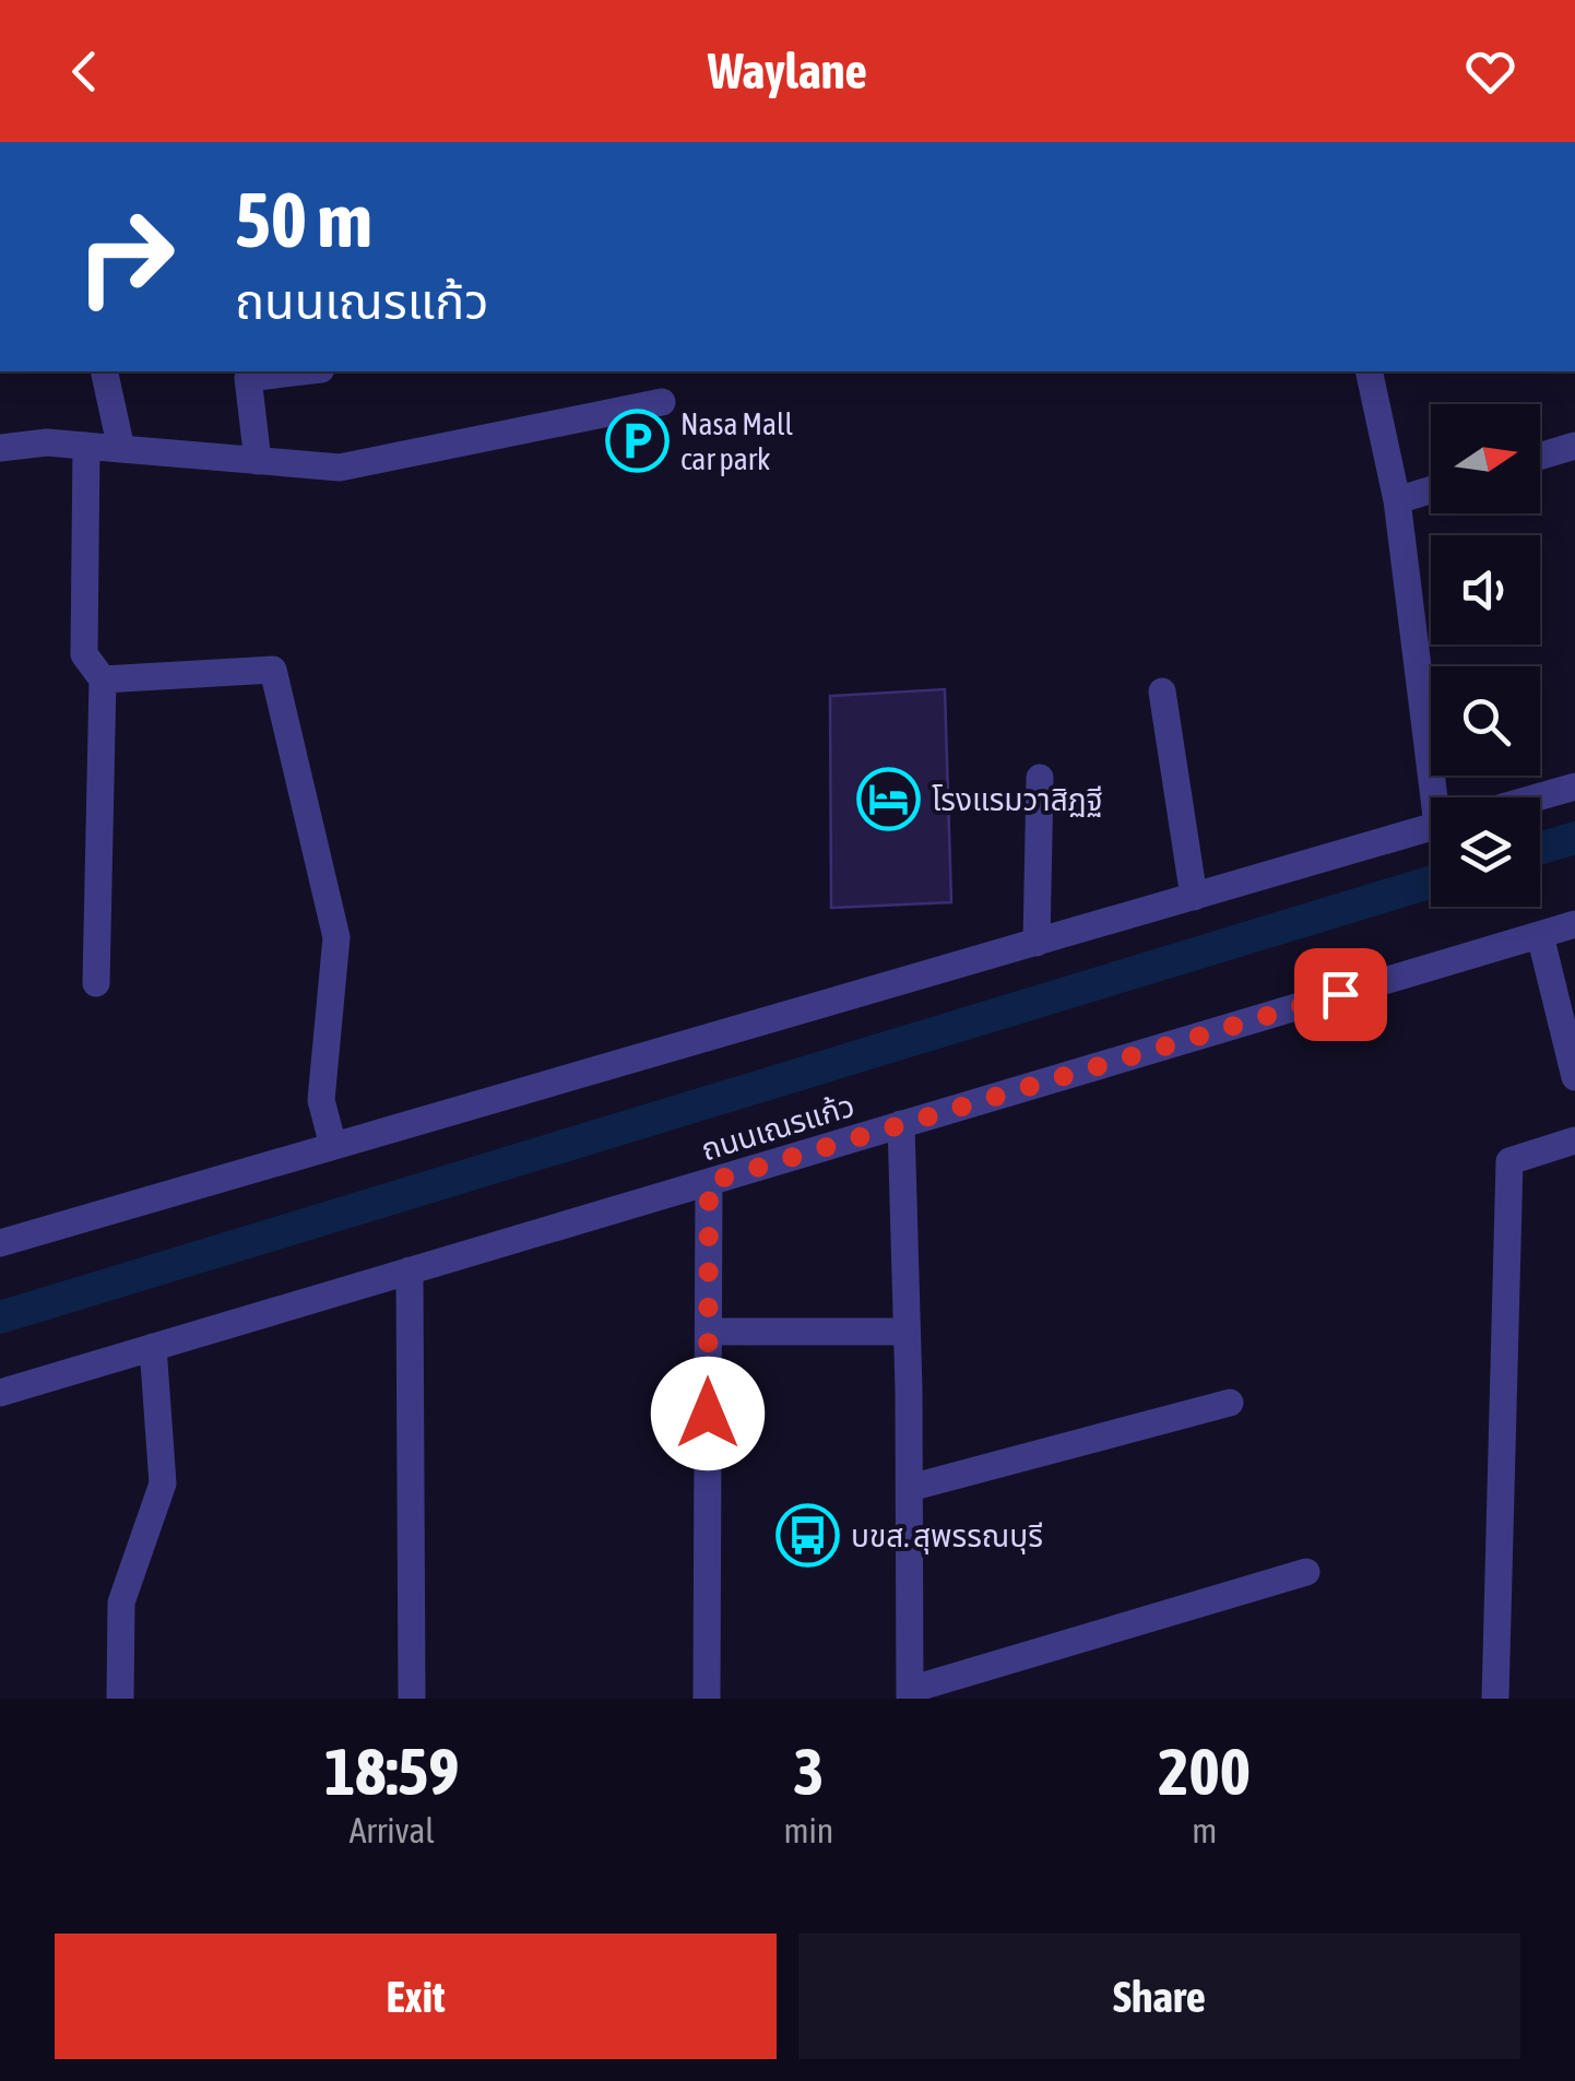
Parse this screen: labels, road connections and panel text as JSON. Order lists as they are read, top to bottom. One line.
{"streets":{"street":["ถนนเณรแก้ว"]},"places":{"parking":["Nasa Mall car park"],"hotel":["โรงแรมวาสิฏฐี"],"bus stop":["บขส. สุพรรณบุรี"]},"north":"right","page":{"header":"Waylane","turn":["50 m","ถนนเณรแก้ว"],"eta":["18:59","Arrival","3","min","200","m"],"buttons":["Exit","Share"]}}
